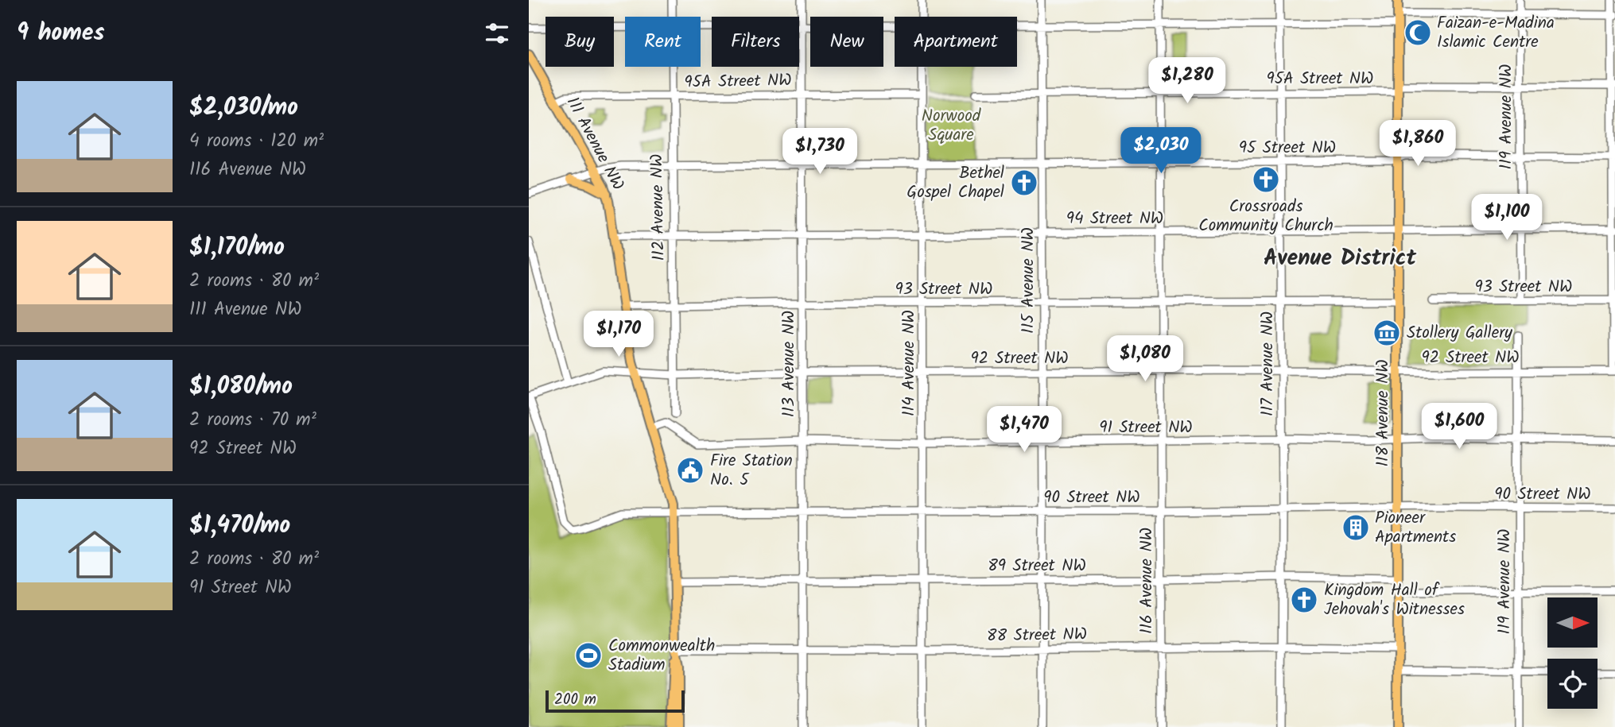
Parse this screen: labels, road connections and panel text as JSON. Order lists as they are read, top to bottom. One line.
{"streets":{"main road":["111 Avenue NW","118 Avenue NW"],"street":["95A Street NW","119 Avenue NW","95 Street NW","112 Avenue NW","94 Street NW","115 Avenue NW","93 Street NW","92 Street NW","114 Avenue NW","113 Avenue NW","117 Avenue NW","91 Street NW","90 Street NW","89 Street NW","116 Avenue NW","88 Street NW"]},"crossings":[["95A Street NW","119 Avenue NW"],["95A Street NW","111 Avenue NW"],["95A Street NW","112 Avenue NW"],["95A Street NW","115 Avenue NW"],["95A Street NW","114 Avenue NW"],["95A Street NW","113 Avenue NW"],["95A Street NW","117 Avenue NW"],["95A Street NW","118 Avenue NW"],["95A Street NW","116 Avenue NW"],["119 Avenue NW","95 Street NW"],["119 Avenue NW","94 Street NW"],["119 Avenue NW","93 Street NW"],["119 Avenue NW","92 Street NW"],["119 Avenue NW","91 Street NW"],["119 Avenue NW","90 Street NW"],["111 Avenue NW","95 Street NW"],["111 Avenue NW","94 Street NW"],["111 Avenue NW","93 Street NW"],["111 Avenue NW","92 Street NW"],["111 Avenue NW","91 Street NW"],["111 Avenue NW","90 Street NW"],["95 Street NW","112 Avenue NW"],["95 Street NW","115 Avenue NW"],["95 Street NW","114 Avenue NW"],["95 Street NW","113 Avenue NW"],["95 Street NW","117 Avenue NW"],["95 Street NW","118 Avenue NW"],["95 Street NW","116 Avenue NW"],["112 Avenue NW","94 Street NW"],["112 Avenue NW","93 Street NW"],["112 Avenue NW","92 Street NW"],["94 Street NW","115 Avenue NW"],["94 Street NW","114 Avenue NW"],["94 Street NW","113 Avenue NW"],["94 Street NW","117 Avenue NW"],["94 Street NW","118 Avenue NW"],["94 Street NW","116 Avenue NW"],["115 Avenue NW","93 Street NW"],["115 Avenue NW","92 Street NW"],["115 Avenue NW","91 Street NW"],["115 Avenue NW","90 Street NW"],["115 Avenue NW","89 Street NW"],["115 Avenue NW","88 Street NW"],["93 Street NW","114 Avenue NW"],["93 Street NW","113 Avenue NW"],["93 Street NW","117 Avenue NW"],["93 Street NW","118 Avenue NW"],["93 Street NW","116 Avenue NW"],["92 Street NW","114 Avenue NW"],["92 Street NW","113 Avenue NW"],["92 Street NW","117 Avenue NW"],["92 Street NW","118 Avenue NW"],["92 Street NW","90 Street NW"],["92 Street NW","116 Avenue NW"],["114 Avenue NW","91 Street NW"],["114 Avenue NW","90 Street NW"],["114 Avenue NW","89 Street NW"],["114 Avenue NW","88 Street NW"],["113 Avenue NW","91 Street NW"],["113 Avenue NW","90 Street NW"],["113 Avenue NW","89 Street NW"],["113 Avenue NW","88 Street NW"],["117 Avenue NW","91 Street NW"],["117 Avenue NW","90 Street NW"],["117 Avenue NW","89 Street NW"],["117 Avenue NW","88 Street NW"],["118 Avenue NW","91 Street NW"],["118 Avenue NW","90 Street NW"],["118 Avenue NW","89 Street NW"],["118 Avenue NW","88 Street NW"],["91 Street NW","116 Avenue NW"],["90 Street NW","116 Avenue NW"],["89 Street NW","116 Avenue NW"],["116 Avenue NW","88 Street NW"]],"districts":["Avenue District"],"parks":["Norwood Square"],"places":{"mosque":["Faizan-e-Madina Islamic Centre"],"church":["Crossroads Community Church","Bethel Gospel Chapel","Kingdom Hall of Jehovah's Witnesses"],"museum":["Stollery Gallery"],"public building":["Fire Station No. 5"],"building":["Pioneer Apartments"],"sports":["Commonwealth Stadium"]},"scale_bar":"200 m","north":"right","page":{"heading":"9 homes","chip":["Buy","Rent","Filters","New","Apartment"],"price":["$1,280","$1,860","$2,030","$1,730","$1,100","$1,170","$1,080","$1,600","$1,470"],"list":[{"name":"$2,030/mo","note":"4 rooms · 120 m² · 116 Avenue NW"},{"name":"$1,170/mo","note":"2 rooms · 80 m² · 111 Avenue NW"},{"name":"$1,080/mo","note":"2 rooms · 70 m² · 92 Street NW"},{"name":"$1,470/mo","note":"2 rooms · 80 m² · 91 Street NW"}],"scale":"200 m"}}
